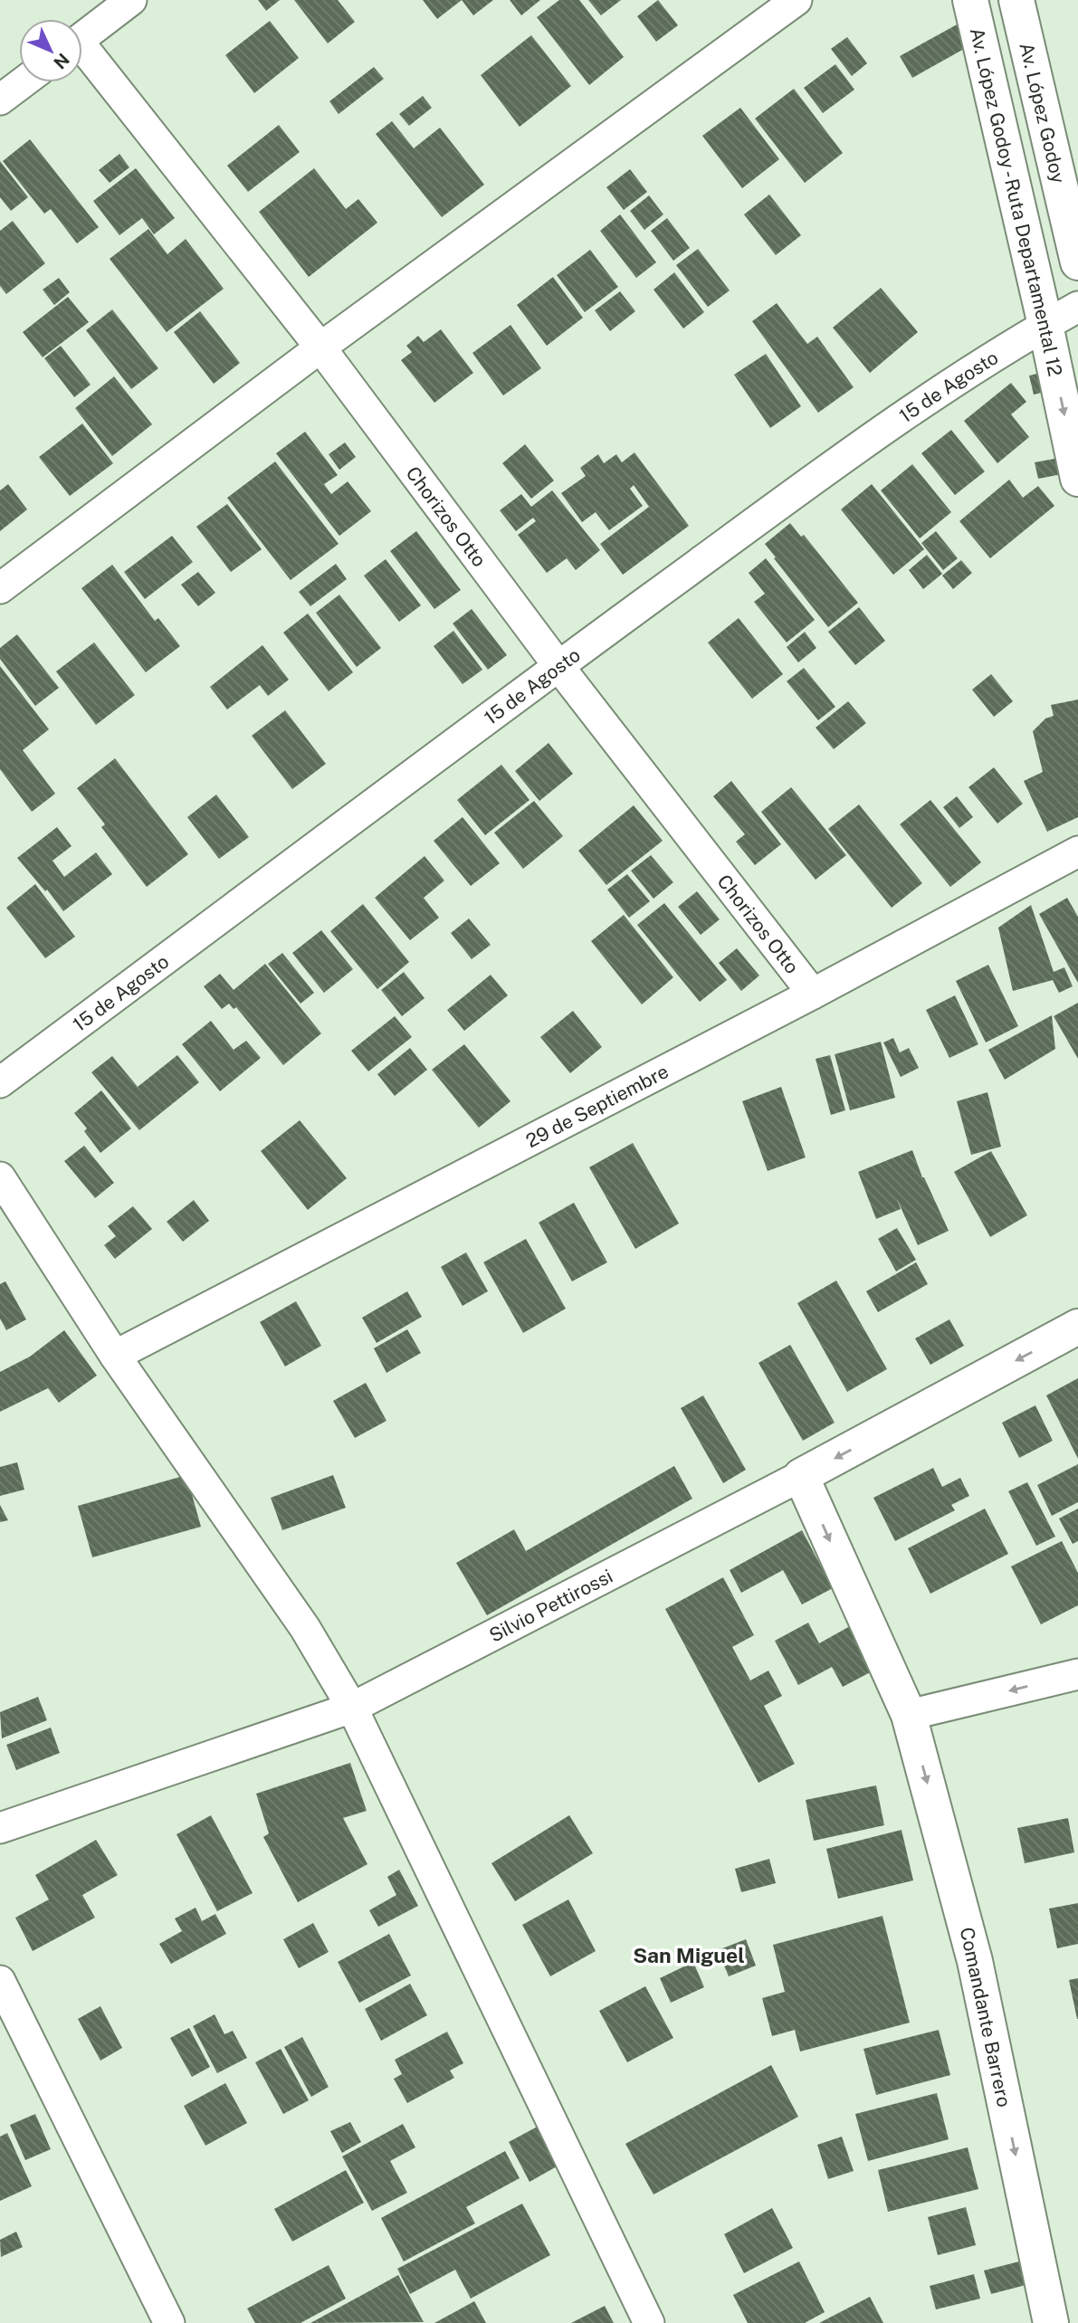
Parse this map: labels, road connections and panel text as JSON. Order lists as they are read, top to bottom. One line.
{"streets":{"main road":["Av. López Godoy","Av. López Godoy - Ruta Departamental 12","Silvio Pettirossi","Comandante Barrero"],"street":["15 de Agosto","Chorizos Otto","29 de Septiembre"]},"crossings":[["Av. López Godoy - Ruta Departamental 12","15 de Agosto"],["15 de Agosto","Chorizos Otto"],["Chorizos Otto","29 de Septiembre"],["Silvio Pettirossi","Comandante Barrero"]],"one_way":["Comandante Barrero"],"districts":["San Miguel"],"north":"bottom right"}
